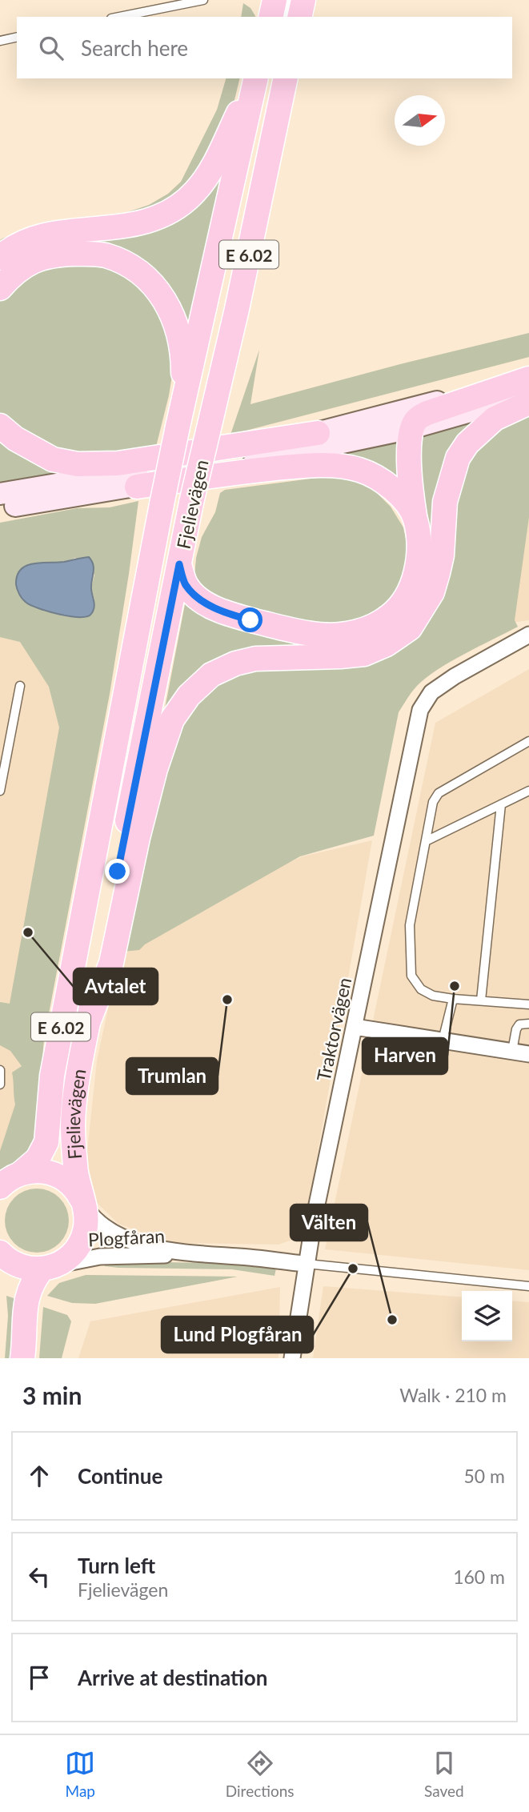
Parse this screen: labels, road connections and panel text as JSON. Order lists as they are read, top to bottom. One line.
{"streets":{"main road":["E 6.02","Fjelievägen"],"street":["Traktorvägen","Plogfåran"]},"crossings":[["Fjelievägen","Plogfåran"],["Traktorvägen","Plogfåran"]],"places":["Avtalet","Harven","Trumlan","Lund Plogfåran","Välten"],"north":"right","page":{"search":"Search here","heading":["3 min","Walk · 210 m"],"list":[["Continue","50 m"],["Turn left","Fjelievägen","160 m"],"Arrive at destination"],"nav":["Map","Directions","Saved"]}}
